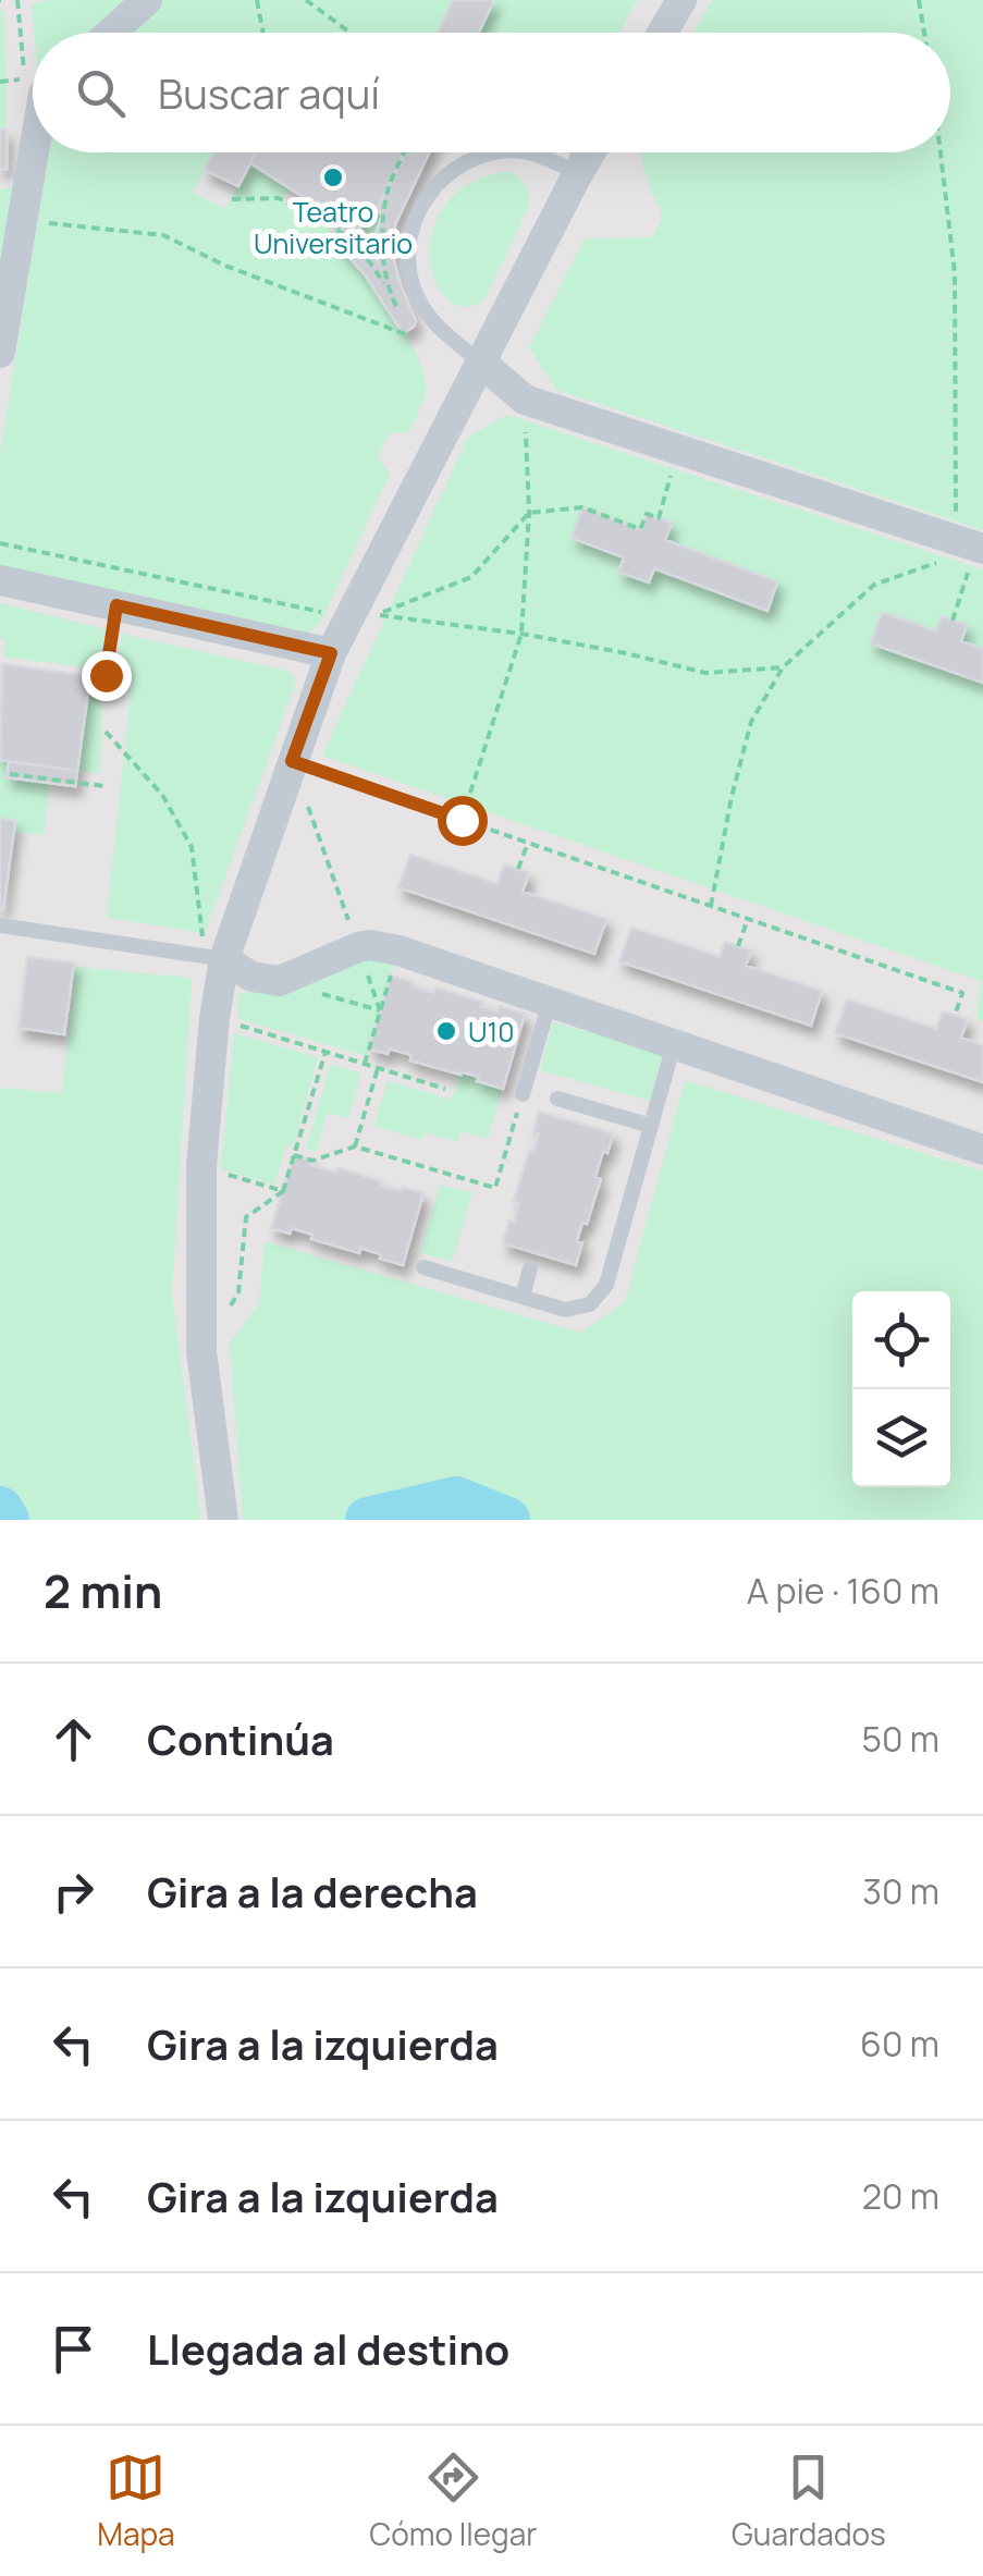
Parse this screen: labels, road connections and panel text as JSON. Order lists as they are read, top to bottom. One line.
{"places":["Teatro Universitario","U10"],"page":{"search":"Buscar aquí","heading":["2 min","A pie · 160 m"],"list":[["Continúa","50 m"],["Gira a la derecha","30 m"],["Gira a la izquierda","60 m"],["Gira a la izquierda","20 m"],"Llegada al destino"],"nav":["Mapa","Cómo llegar","Guardados"]}}
